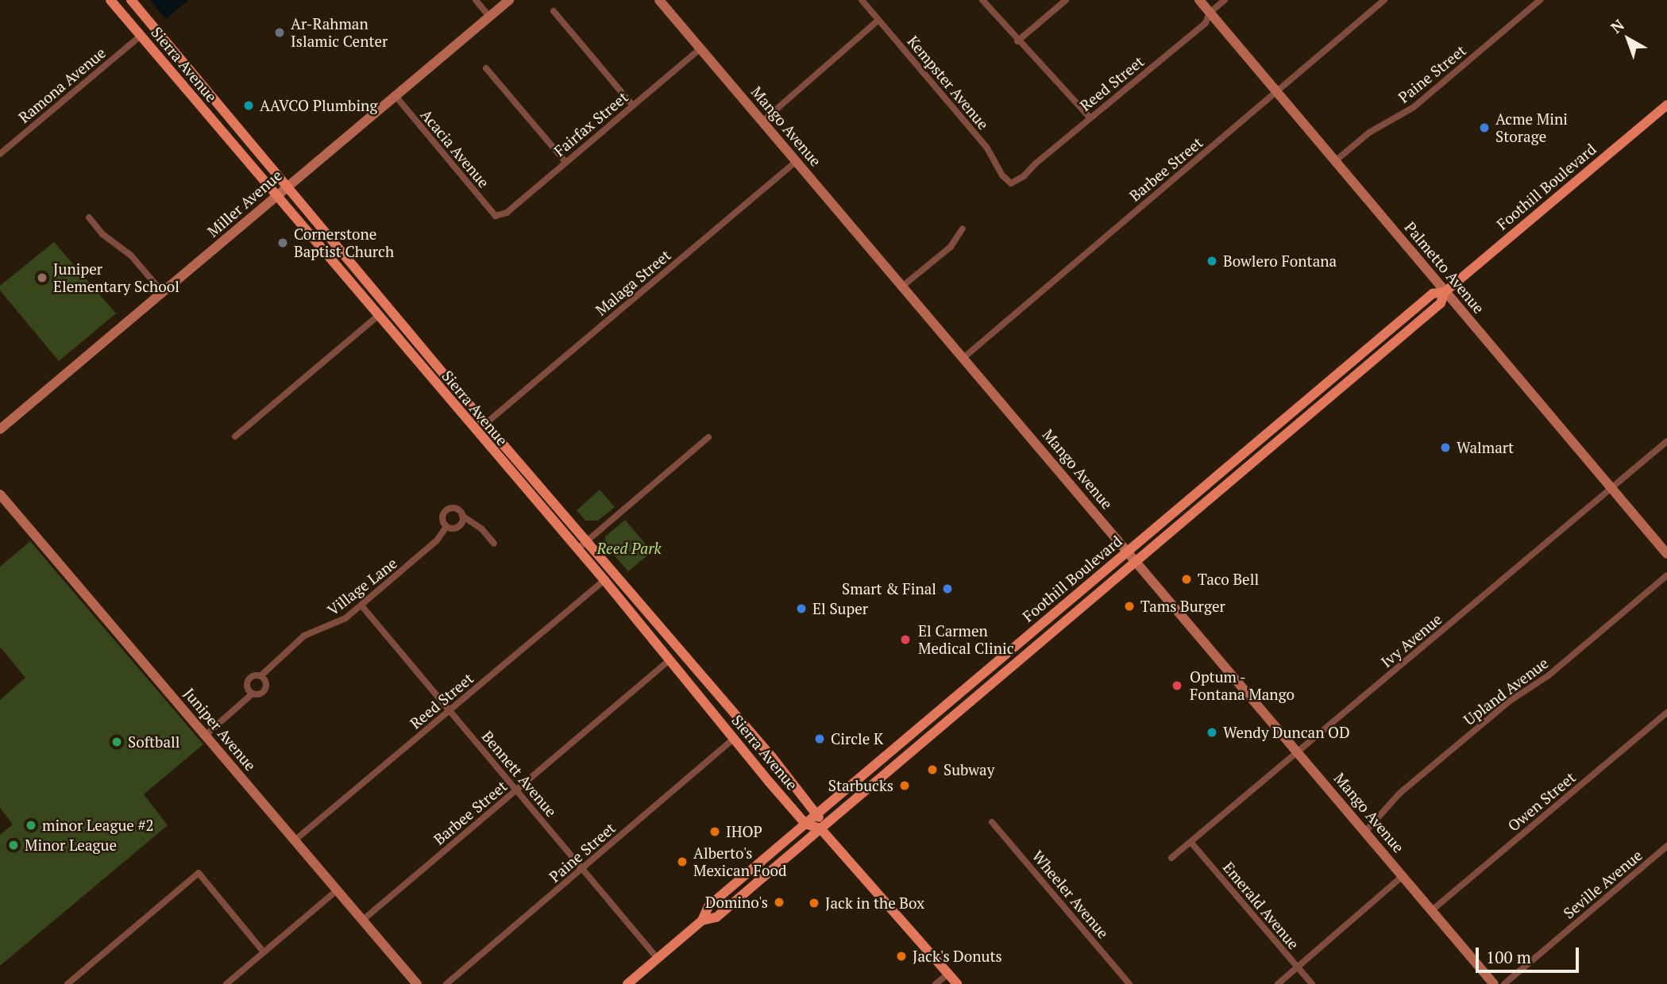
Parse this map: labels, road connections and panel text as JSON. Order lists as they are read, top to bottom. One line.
{"streets":{"main road":["Sierra Avenue","Foothill Boulevard"],"street":["Paine Street","Kempster Avenue","Reed Street","Ramona Avenue","Fairfax Street","Mango Avenue","Acacia Avenue","Barbee Street","Miller Avenue","Palmetto Avenue","Malaga Street","Village Lane","Ivy Avenue","Upland Avenue","Juniper Avenue","Bennett Avenue","Owen Street","Seville Avenue","Wheeler Avenue","Emerald Avenue"]},"crossings":[["Sierra Avenue","Paine Street"],["Sierra Avenue","Reed Street"],["Sierra Avenue","Ramona Avenue"],["Sierra Avenue","Barbee Street"],["Sierra Avenue","Foothill Boulevard"],["Sierra Avenue","Miller Avenue"],["Sierra Avenue","Malaga Street"],["Paine Street","Palmetto Avenue"],["Paine Street","Bennett Avenue"],["Kempster Avenue","Reed Street"],["Reed Street","Palmetto Avenue"],["Reed Street","Juniper Avenue"],["Reed Street","Bennett Avenue"],["Fairfax Street","Mango Avenue"],["Fairfax Street","Acacia Avenue"],["Mango Avenue","Barbee Street"],["Mango Avenue","Foothill Boulevard"],["Mango Avenue","Malaga Street"],["Mango Avenue","Ivy Avenue"],["Mango Avenue","Upland Avenue"],["Mango Avenue","Owen Street"],["Acacia Avenue","Miller Avenue"],["Barbee Street","Palmetto Avenue"],["Barbee Street","Juniper Avenue"],["Barbee Street","Bennett Avenue"],["Foothill Boulevard","Palmetto Avenue"],["Foothill Boulevard","Bennett Avenue"],["Palmetto Avenue","Ivy Avenue"],["Village Lane","Bennett Avenue"],["Ivy Avenue","Emerald Avenue"]],"parks":["Reed Park"],"places":["Ar-Rahman Islamic Center","AAVCO Plumbing","Acme Mini Storage","Cornerstone Baptist Church","Bowlero Fontana","Juniper Elementary School","Walmart","Taco Bell","Smart & Final","Tams Burger","El Super","El Carmen Medical Clinic","Optum - Fontana Mango","Wendy Duncan OD","Circle K","Softball","Subway","Starbucks","minor League #2","IHOP","Minor League","Alberto's Mexican Food","Domino's","Jack in the Box","Jack's Donuts"],"scale_bar":"100 m","north":"top left"}
